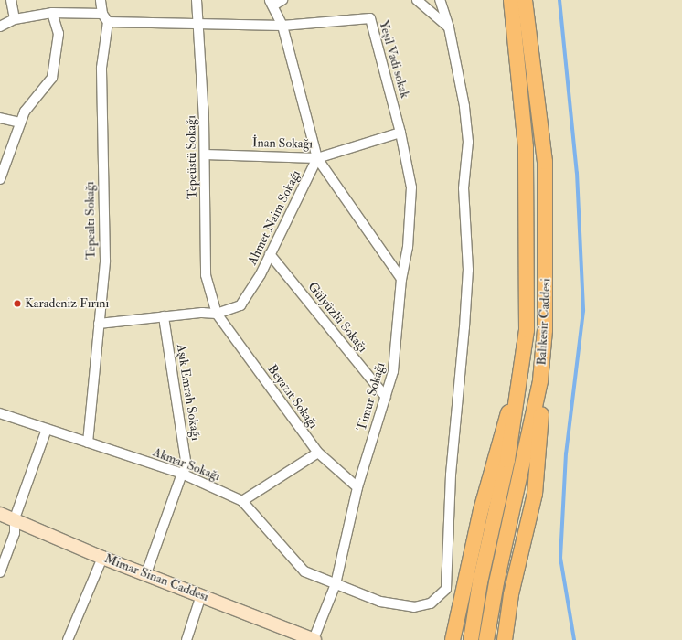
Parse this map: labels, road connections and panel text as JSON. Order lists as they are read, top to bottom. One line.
{"streets":{"main road":["Balıkesir Caddesi","Mimar Sinan Caddesi"],"street":["Yeşil Vadi sokak","İnan Sokağı","Tepeüstü Sokağı","Ahmet Naim Sokağı","Tepealtı Sokağı","Gülyüzlü Sokağı","Aşık Emrah Sokağı","Beyazıt Sokağı","Timur Sokağı","Akmar Sokağı"]},"crossings":[["Yeşil Vadi sokak","İnan Sokağı"],["Yeşil Vadi sokak","Tepeüstü Sokağı"],["Yeşil Vadi sokak","Tepealtı Sokağı"],["Yeşil Vadi sokak","Timur Sokağı"],["İnan Sokağı","Tepeüstü Sokağı"],["İnan Sokağı","Ahmet Naim Sokağı"],["Tepeüstü Sokağı","Ahmet Naim Sokağı"],["Tepeüstü Sokağı","Beyazıt Sokağı"],["Ahmet Naim Sokağı","Tepealtı Sokağı"],["Ahmet Naim Sokağı","Gülyüzlü Sokağı"],["Ahmet Naim Sokağı","Aşık Emrah Sokağı"],["Ahmet Naim Sokağı","Beyazıt Sokağı"],["Tepealtı Sokağı","Akmar Sokağı"],["Gülyüzlü Sokağı","Timur Sokağı"],["Aşık Emrah Sokağı","Akmar Sokağı"],["Aşık Emrah Sokağı","Mimar Sinan Caddesi"],["Beyazıt Sokağı","Timur Sokağı"],["Timur Sokağı","Akmar Sokağı"],["Timur Sokağı","Mimar Sinan Caddesi"]],"places":["Karadeniz Fırını"]}
